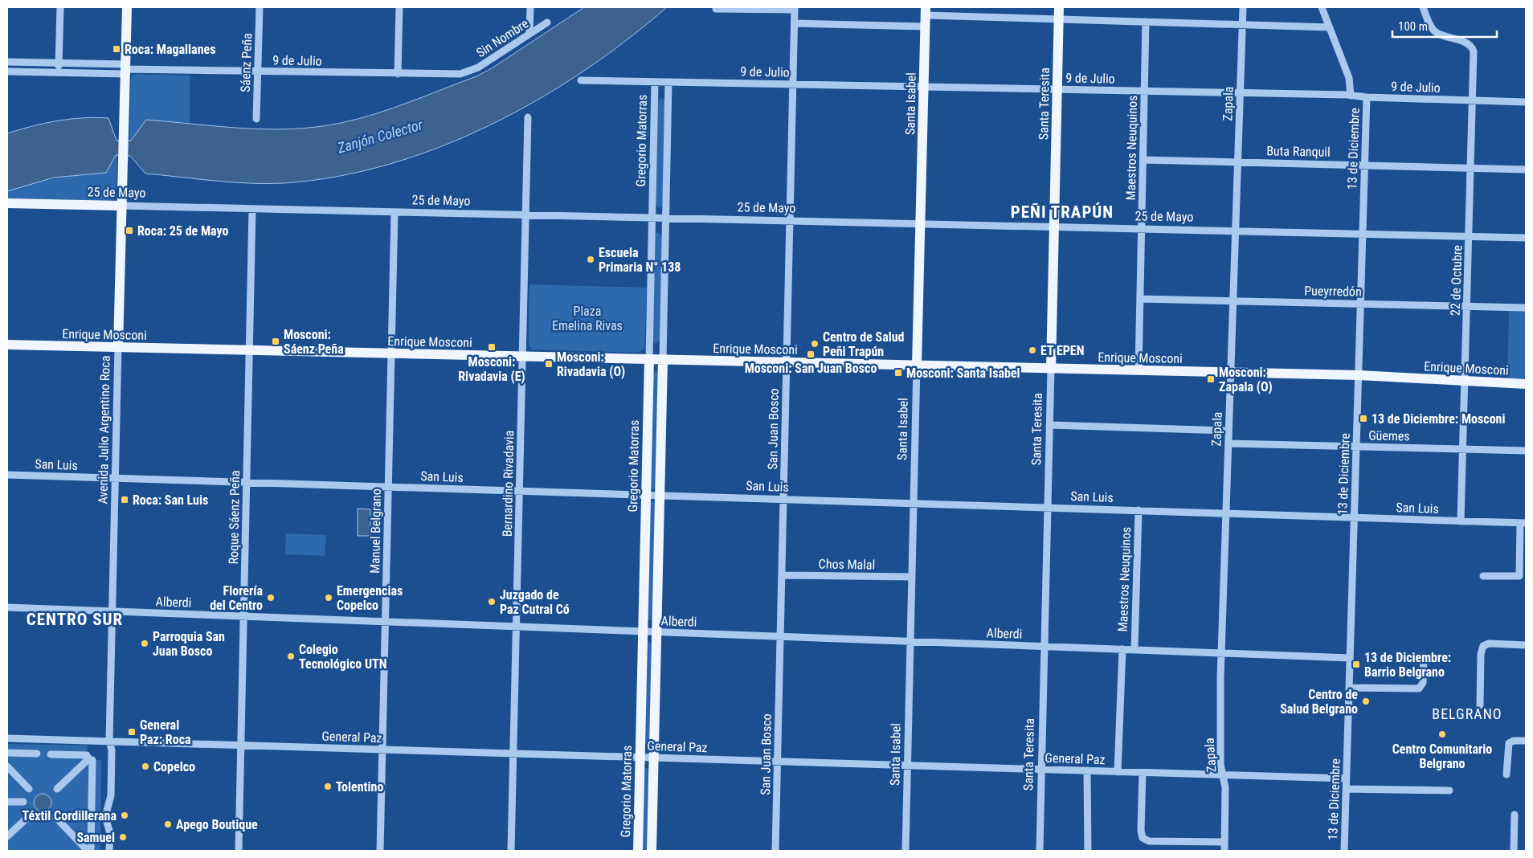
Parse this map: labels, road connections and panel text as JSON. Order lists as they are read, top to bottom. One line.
{"streets":{"main road":["Santa Isabel","Santa Teresita","Gregorio Matorras","25 de Mayo","Enrique Mosconi","Avenida Julio Argentino Roca"],"street":["Sin Nombre","9 de Julio","Sáenz Peña","Zapala","Maestros Neuquinos","13 de Diciembre","Buta Ranquil","22 de Octubre","Pueyrredón","San Juan Bosco","Güemes","San Luis","Bernardino Rivadavia","Roque Sáenz Peña","Manuel Belgrano","Chos Malal","Alberdi","General Paz"]},"crossings":[["Sin Nombre","9 de Julio"],["9 de Julio","Sáenz Peña"],["9 de Julio","Santa Isabel"],["9 de Julio","Santa Teresita"],["9 de Julio","Zapala"],["9 de Julio","Gregorio Matorras"],["9 de Julio","Maestros Neuquinos"],["9 de Julio","13 de Diciembre"],["9 de Julio","22 de Octubre"],["9 de Julio","San Juan Bosco"],["9 de Julio","Avenida Julio Argentino Roca"],["Santa Isabel","25 de Mayo"],["Santa Isabel","Enrique Mosconi"],["Santa Isabel","San Luis"],["Santa Isabel","Chos Malal"],["Santa Isabel","Alberdi"],["Santa Isabel","General Paz"],["Santa Teresita","25 de Mayo"],["Santa Teresita","Enrique Mosconi"],["Santa Teresita","San Luis"],["Santa Teresita","Alberdi"],["Santa Teresita","General Paz"],["Zapala","Buta Ranquil"],["Zapala","25 de Mayo"],["Zapala","Pueyrredón"],["Zapala","Enrique Mosconi"],["Zapala","Güemes"],["Zapala","San Luis"],["Zapala","Alberdi"],["Zapala","General Paz"],["Gregorio Matorras","25 de Mayo"],["Gregorio Matorras","Enrique Mosconi"],["Gregorio Matorras","San Luis"],["Gregorio Matorras","Alberdi"],["Gregorio Matorras","General Paz"],["Maestros Neuquinos","Buta Ranquil"],["Maestros Neuquinos","25 de Mayo"],["Maestros Neuquinos","Pueyrredón"],["Maestros Neuquinos","Enrique Mosconi"],["Maestros Neuquinos","San Luis"],["Maestros Neuquinos","Alberdi"],["Maestros Neuquinos","General Paz"],["13 de Diciembre","Buta Ranquil"],["13 de Diciembre","25 de Mayo"],["13 de Diciembre","Pueyrredón"],["13 de Diciembre","Enrique Mosconi"],["13 de Diciembre","Güemes"],["13 de Diciembre","San Luis"],["13 de Diciembre","Alberdi"],["13 de Diciembre","General Paz"],["Buta Ranquil","22 de Octubre"],["25 de Mayo","22 de Octubre"],["25 de Mayo","San Juan Bosco"],["25 de Mayo","Avenida Julio Argentino Roca"],["25 de Mayo","Bernardino Rivadavia"],["25 de Mayo","Roque Sáenz Peña"],["25 de Mayo","Manuel Belgrano"],["22 de Octubre","Pueyrredón"],["22 de Octubre","Enrique Mosconi"],["22 de Octubre","Güemes"],["22 de Octubre","San Luis"],["Enrique Mosconi","San Juan Bosco"],["Enrique Mosconi","Avenida Julio Argentino Roca"],["Enrique Mosconi","Bernardino Rivadavia"],["Enrique Mosconi","Roque Sáenz Peña"],["Enrique Mosconi","Manuel Belgrano"],["San Juan Bosco","San Luis"],["San Juan Bosco","Chos Malal"],["San Juan Bosco","Alberdi"],["San Juan Bosco","General Paz"],["Avenida Julio Argentino Roca","San Luis"],["Avenida Julio Argentino Roca","Alberdi"],["Avenida Julio Argentino Roca","General Paz"],["San Luis","Bernardino Rivadavia"],["San Luis","Roque Sáenz Peña"],["San Luis","Manuel Belgrano"],["Bernardino Rivadavia","Alberdi"],["Bernardino Rivadavia","General Paz"],["Roque Sáenz Peña","Alberdi"],["Roque Sáenz Peña","General Paz"],["Manuel Belgrano","Alberdi"],["Manuel Belgrano","General Paz"]],"districts":["PEÑI TRAPÚN","CENTRO SUR","BELGRANO"],"water":["Zanjón Colector"],"parks":["Plaza Emelina Rivas"],"places":{"transit":["Roca: Magallanes","Roca: 25 de Mayo","Mosconi: Sáenz Peña","Mosconi: Rivadavia (E)","Mosconi: San Juan Bosco","Mosconi: Rivadavia (O)","Mosconi: Santa Isabel","Mosconi: Zapala (O)","13 de Diciembre: Mosconi","Roca: San Luis","13 de Diciembre: Barrio Belgrano","General Paz: Roca"],"other":["Escuela Primaria N° 138","Centro de Salud Peñi Trapún","ET EPEN","Florería del Centro","Emergencias Copelco","Juzgado de Paz Cutral Có","Parroquia San Juan Bosco","Colegio Tecnológico UTN","Centro de Salud Belgrano","Centro Comunitario Belgrano","Copelco","Tolentino","Téxtil Cordillerana","Apego Boutique","Samuel"]},"scale_bar":"100 m"}
